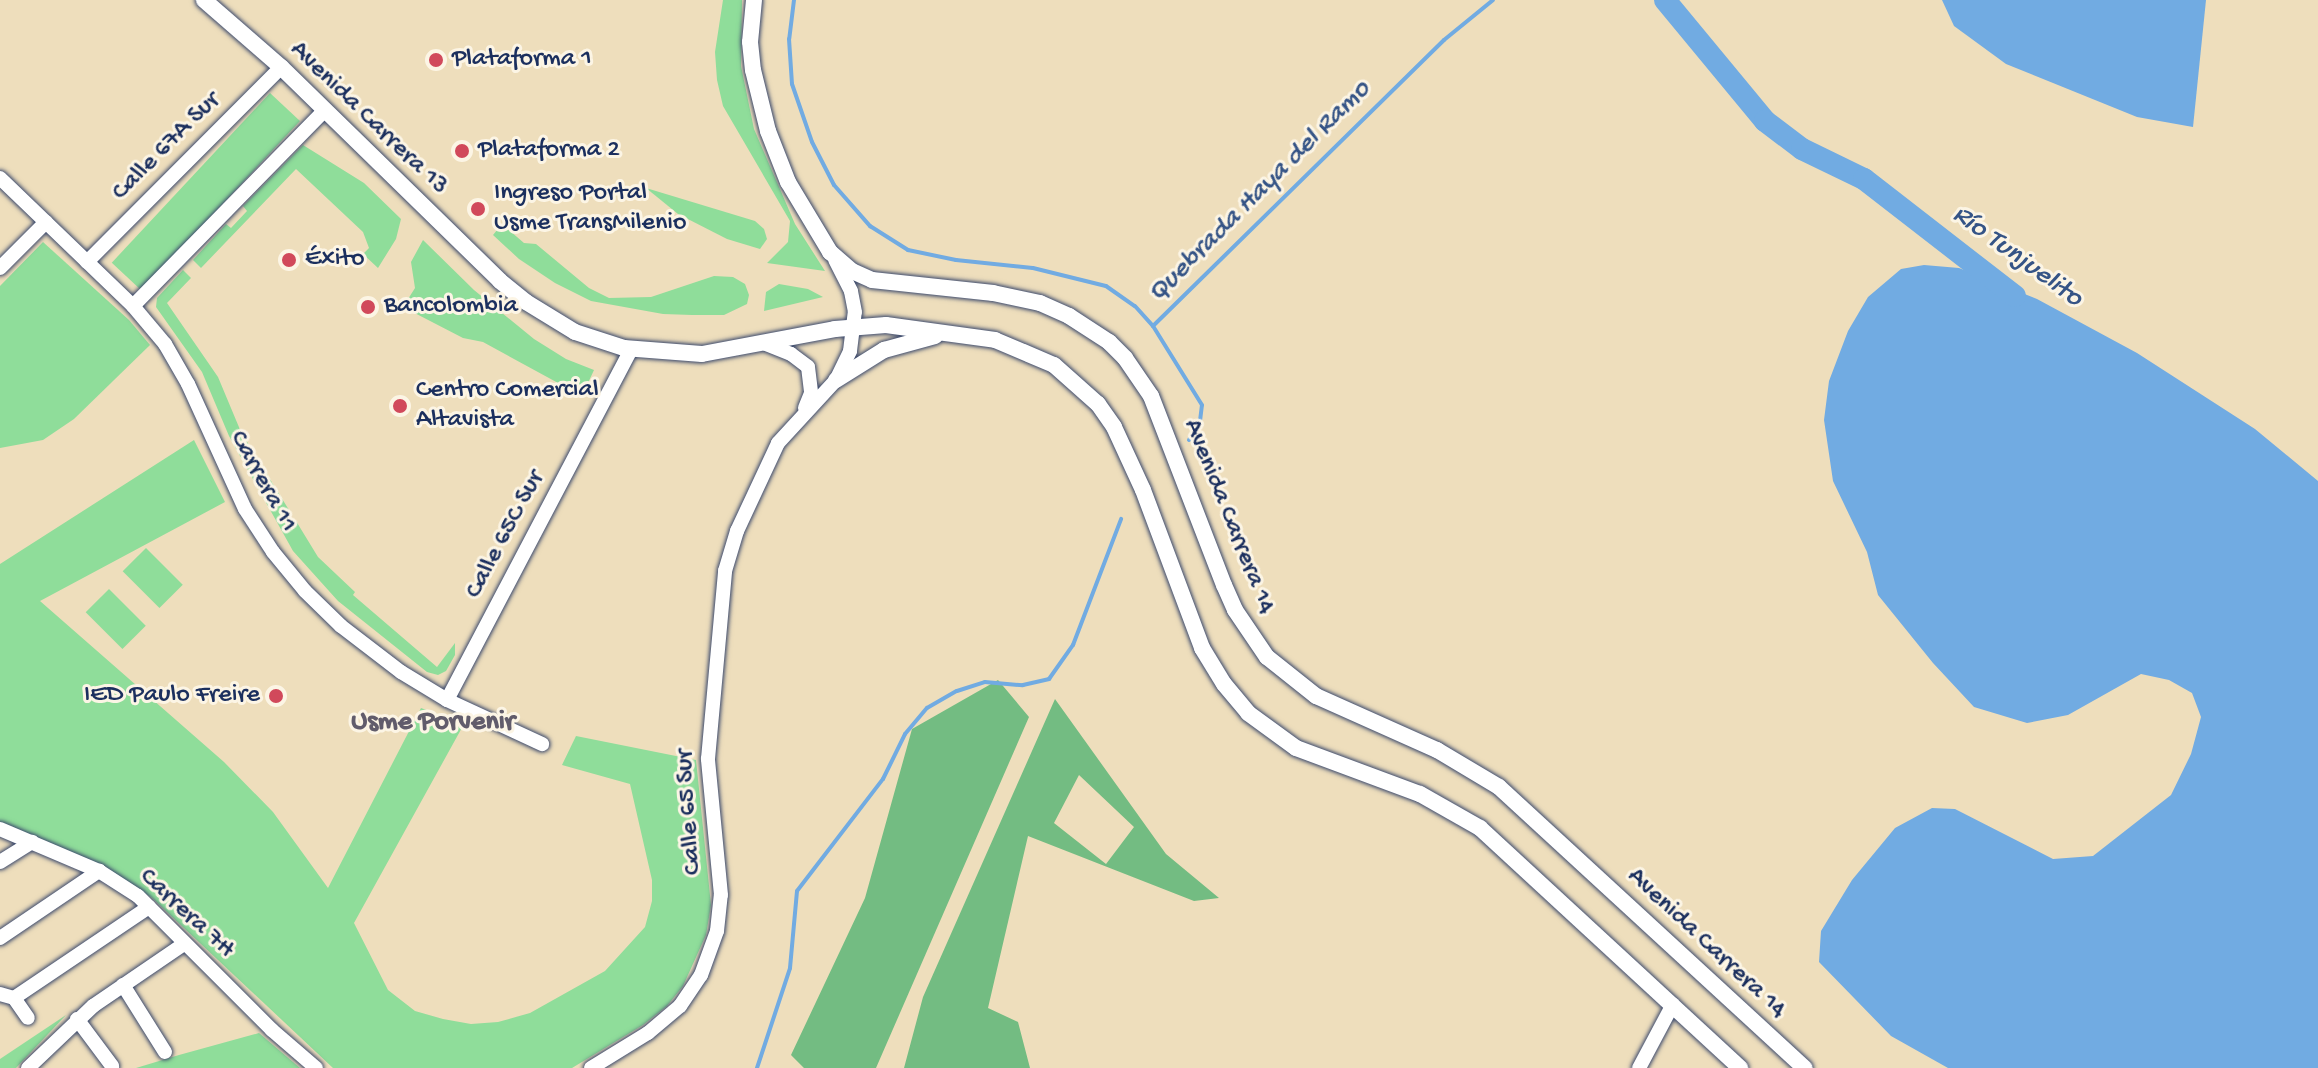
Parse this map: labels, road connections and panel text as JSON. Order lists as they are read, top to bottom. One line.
{"streets":{"main road":["Avenida Carrera 13","Avenida Carrera 14"],"street":["Calle 67A Sur","Carrera 11","Calle 65C Sur","Calle 65 Sur","Carrera 7H"]},"crossings":[["Avenida Carrera 13","Calle 67A Sur"],["Avenida Carrera 13","Calle 65C Sur"],["Avenida Carrera 13","Calle 65 Sur"],["Calle 67A Sur","Carrera 11"],["Carrera 11","Calle 65C Sur"],["Avenida Carrera 14","Calle 65 Sur"]],"districts":["Usme Porvenir"],"water":["Quebrada Haya del Ramo","Río Tunjuelito"],"places":["Plataforma 1","Plataforma 2","Ingreso Portal Usme TransMilenio","Éxito","Bancolombia","Centro Comercial Altavista","IED Paulo Freire"]}
